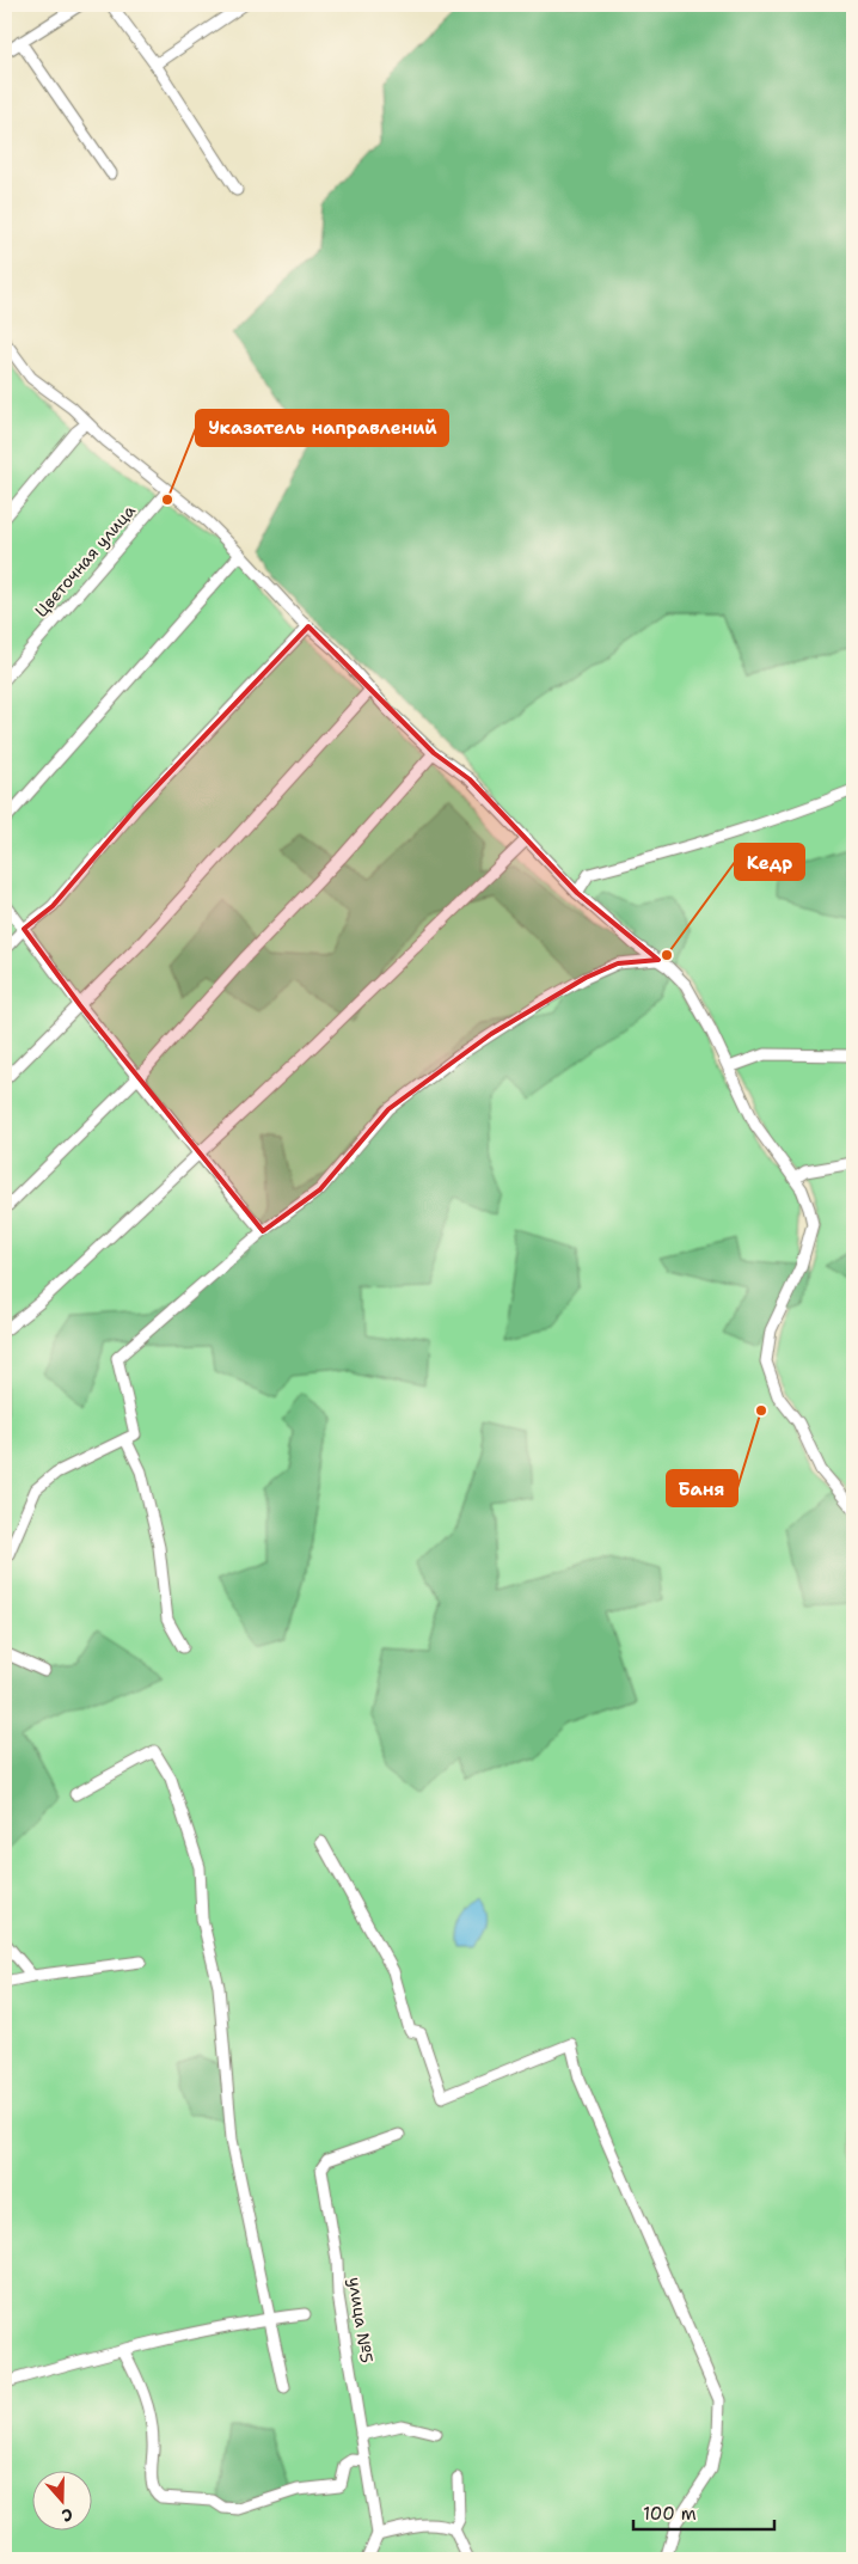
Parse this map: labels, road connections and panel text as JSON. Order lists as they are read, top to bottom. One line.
{"streets":{"street":["Цветочная улица","улица №5"]},"places":["Указатель направлений","Кедр","Баня"],"scale_bar":"100 m","north":"bottom"}
